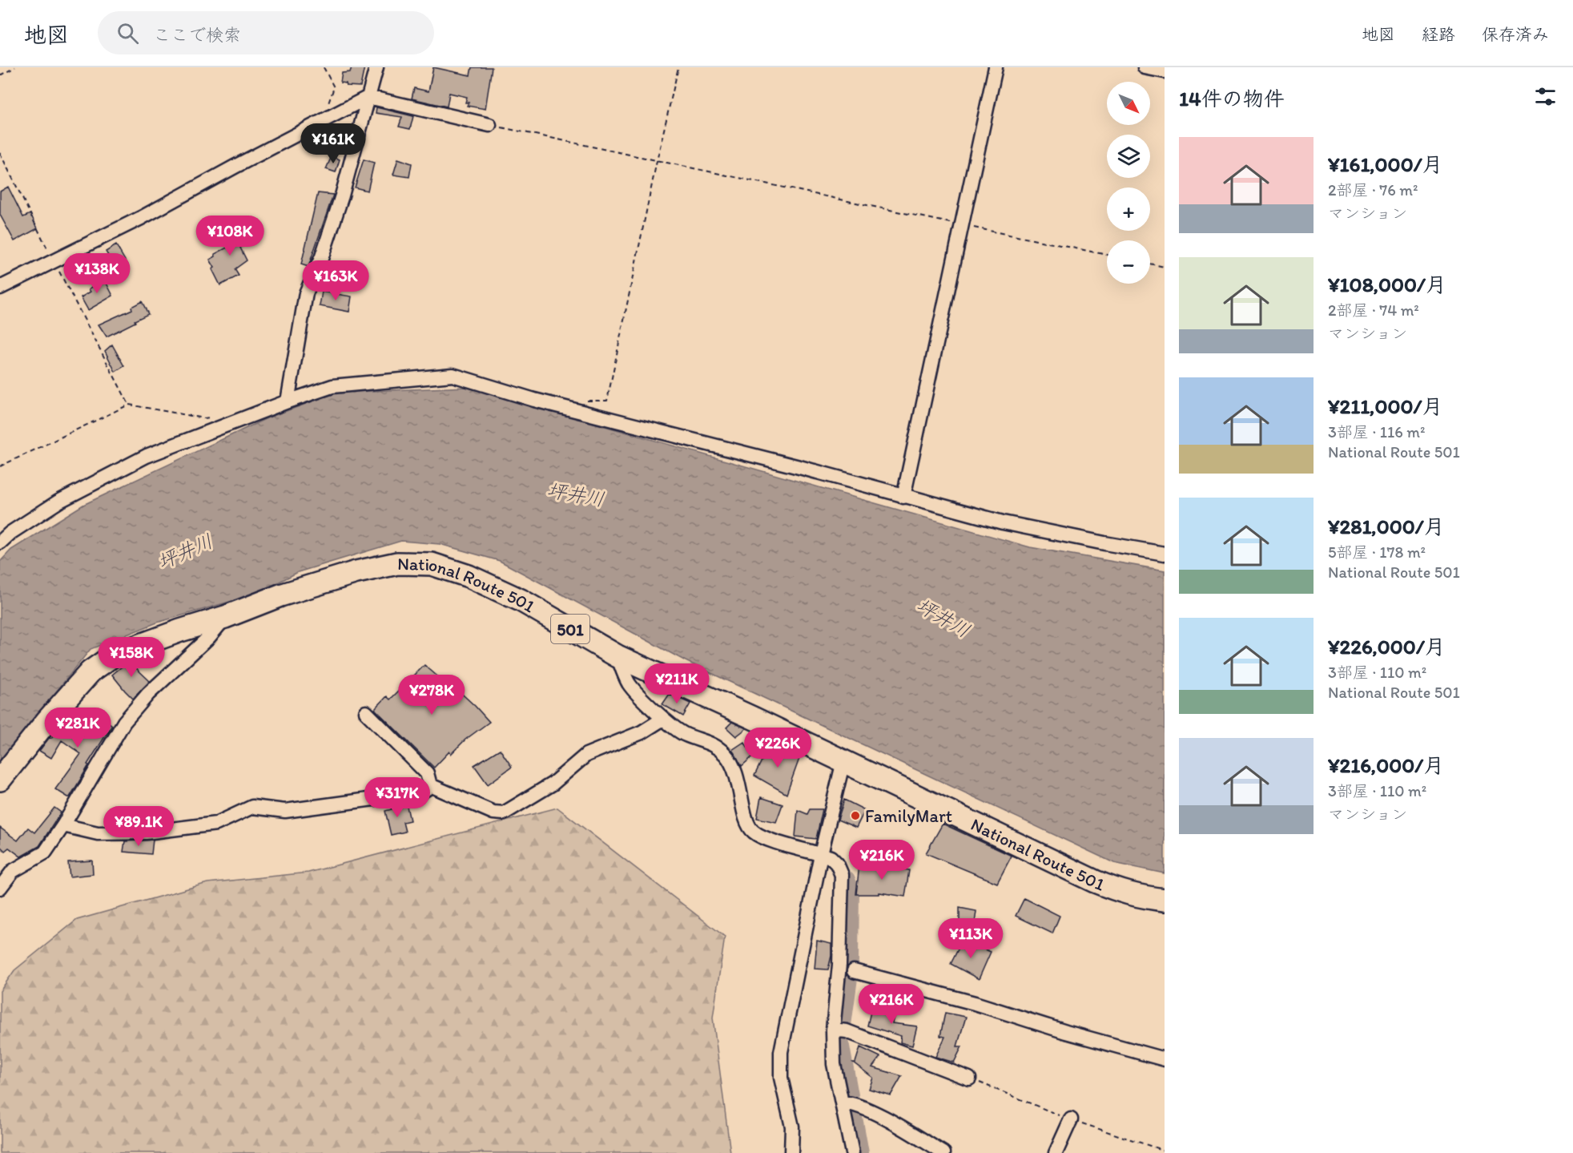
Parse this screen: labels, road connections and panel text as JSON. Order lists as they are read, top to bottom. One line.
{"streets":{"highway":["National Route 501","501"]},"water":["坪井川"],"places":["FamilyMart"],"north":"bottom right","page":{"header":"地図","search":"ここで検索","nav":["地図","経路","保存済み"],"heading":"14件の物件","map_buttons":["+","−"],"price":["¥161K","¥108K","¥138K","¥163K","¥158K","¥211K","¥278K","¥281K","¥226K","¥317K","¥89.1K","¥216K","¥113K","¥216K"],"list":[{"name":"¥161,000/月","note":"2部屋 · 76 m² · マンション"},{"name":"¥108,000/月","note":"2部屋 · 74 m² · マンション"},{"name":"¥211,000/月","note":"3部屋 · 116 m² · National Route 501"},{"name":"¥281,000/月","note":"5部屋 · 178 m² · National Route 501"},{"name":"¥226,000/月","note":"3部屋 · 110 m² · National Route 501"},{"name":"¥216,000/月","note":"3部屋 · 110 m² · マンション"}]}}
